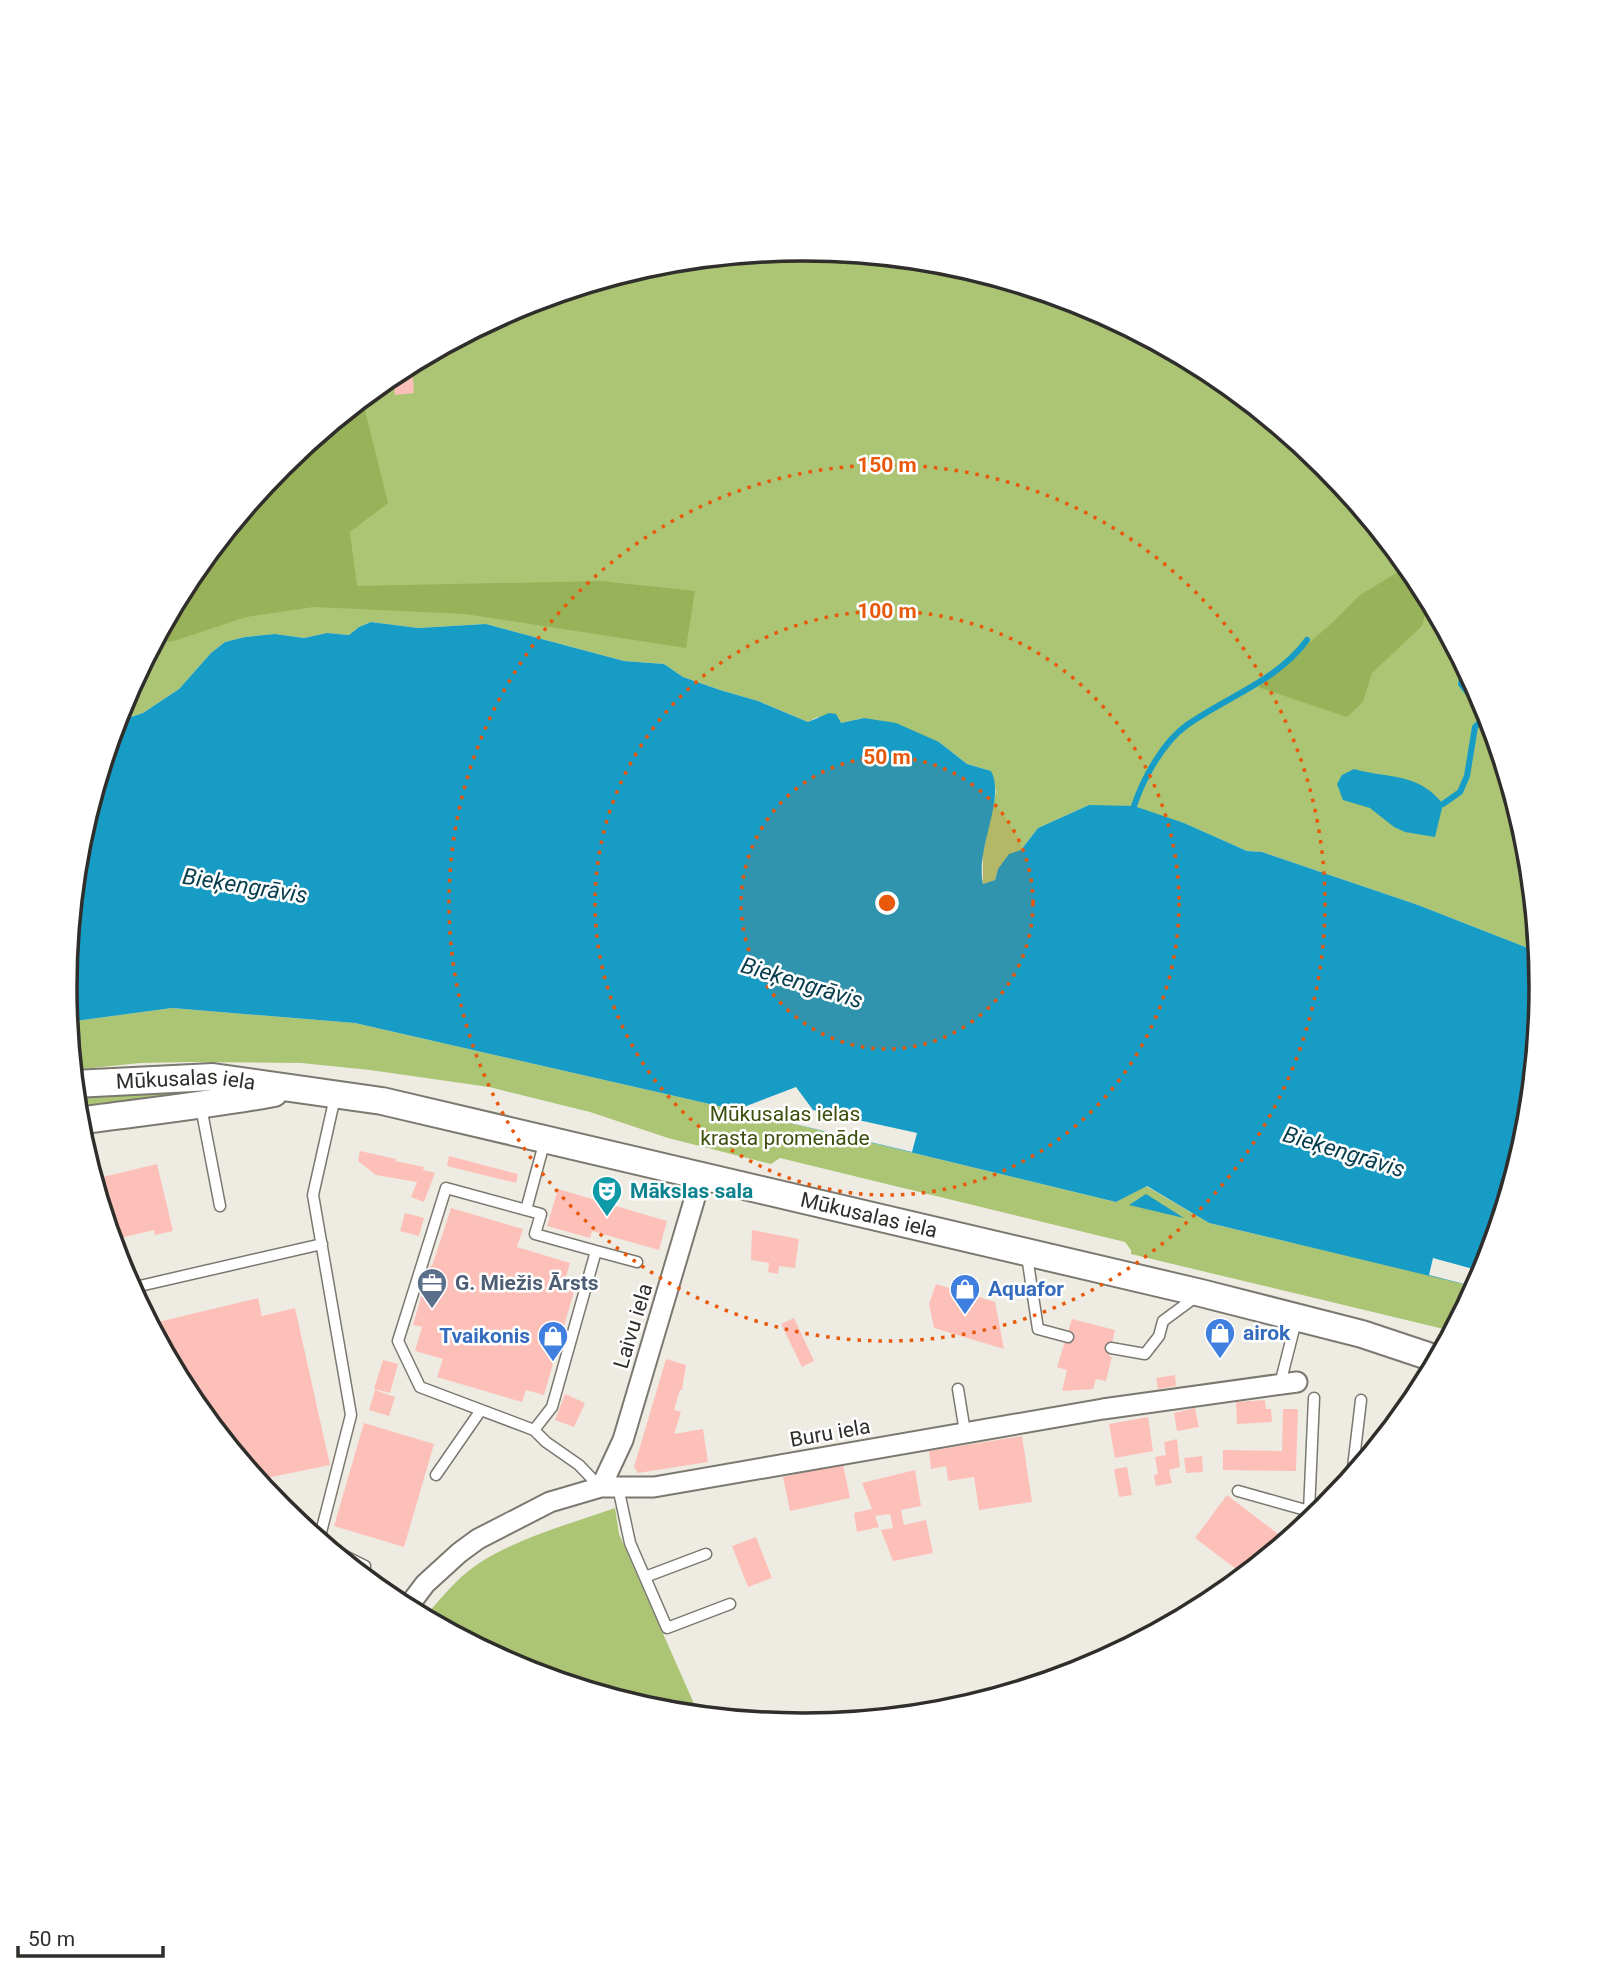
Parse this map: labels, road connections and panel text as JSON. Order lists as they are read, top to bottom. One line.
{"streets":{"main road":["Mūkusalas iela"],"street":["Laivu iela","Buru iela"]},"crossings":[["Mūkusalas iela","Laivu iela"],["Laivu iela","Buru iela"]],"water":["Bieķengrāvis"],"parks":["Mūkusalas ielas krasta promenāde"],"places":{"theatre":["Mākslas sala"],"office":["G. Miežis Ārsts"],"shop":["Aquafor","airok","Tvaikonis"]},"scale_bar":"50 m","rings":["150 m","100 m","50 m"]}
